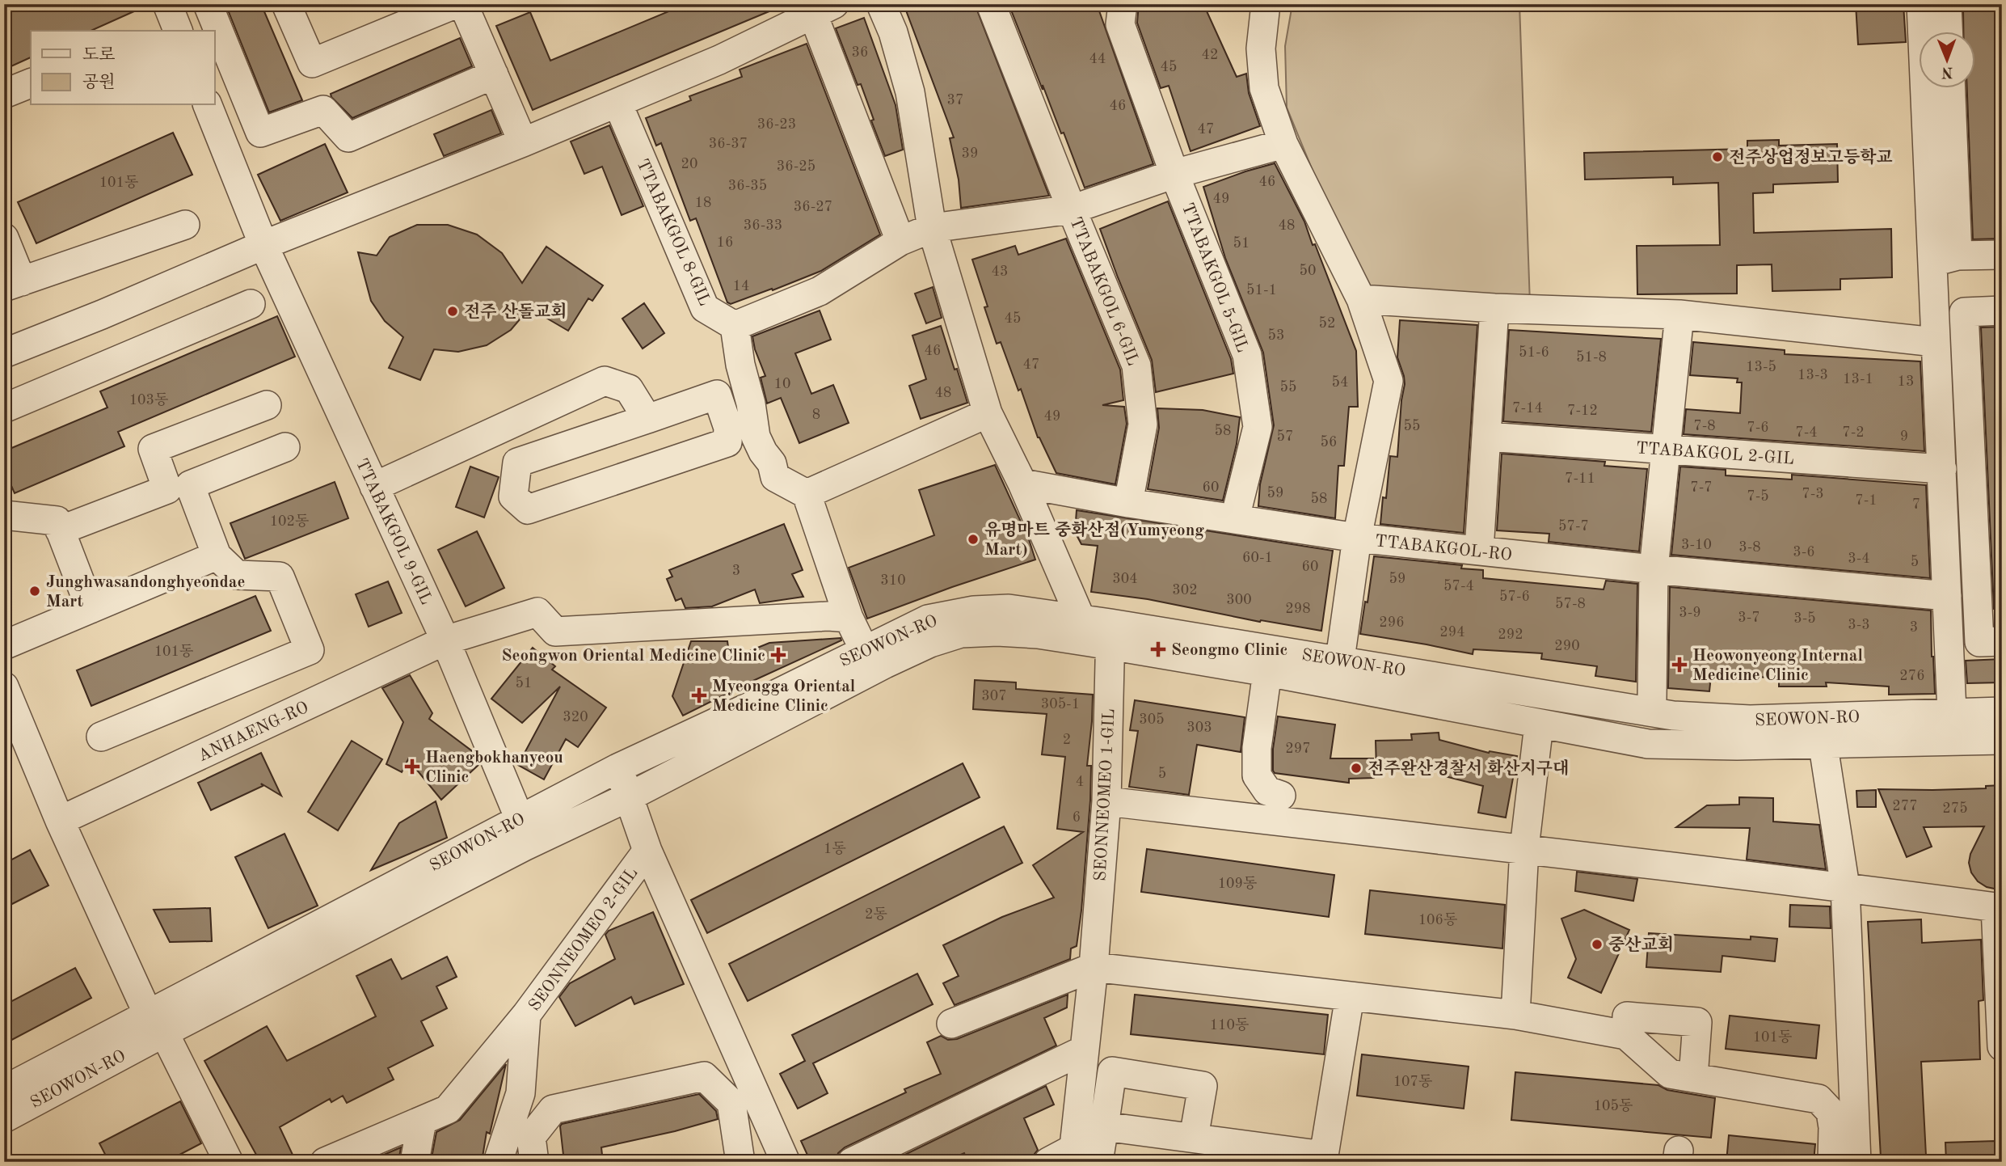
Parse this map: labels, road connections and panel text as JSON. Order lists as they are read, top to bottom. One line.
{"streets":{"street":["TTABAKGOL 8-GIL","TTABAKGOL 5-GIL","TTABAKGOL 6-GIL","TTABAKGOL 2-GIL","TTABAKGOL 9-GIL","TTABAKGOL-RO","SEOWON-RO","ANHAENG-RO","SEONNEOMEO 1-GIL","SEONNEOMEO 2-GIL"]},"crossings":[["TTABAKGOL 8-GIL","TTABAKGOL 6-GIL"],["TTABAKGOL 5-GIL","TTABAKGOL 6-GIL"],["TTABAKGOL 5-GIL","TTABAKGOL-RO"],["TTABAKGOL 9-GIL","SEOWON-RO"],["TTABAKGOL 9-GIL","ANHAENG-RO"],["SEOWON-RO","SEONNEOMEO 1-GIL"],["SEOWON-RO","SEONNEOMEO 2-GIL"]],"places":{"other":["전주상업정보고등학교","전주 산돌교회","유명마트 중화산점(Yumyeong Mart)","Junghwasandonghyeondae Mart","전주완산경찰서 화산지구대","중산교회"],"health":["Seongmo Clinic","Seongwon Oriental Medicine Clinic","Heowonyeong Internal Medicine Clinic","Myeongga Oriental Medicine Clinic","Haengbokhanyeou Clinic"]},"house_numbers":["36","42","44","45","37","46","36-23","47","36-37","39","20","36-25","46","101동","36-35","49","18","36-27","36-33","48","16","51","50","43","14","51-1","45","52","53","46","51-6","51-8","47","13-5","13-3","13-1","13","54","10","55","48","103동","7-14","7-12","8","49","55","7-8","7-6","58","7-4","7-2","57","9","56","7-11","60","7-7","59","7-3","7-5","58","7-1","7","102동","57-7","3-10","3-8","3-6","60-1","3-4","5","60","3","304","59","310","57-4","302","57-6","300","57-8","298","3-9","3-7","3-5","296","3-3","3","294","292","290","101동","276","51","307","305-1","320","305","303","2","297","5","4","277","275","6","1동","109동","2동","106동","110동","101동","107동","105동"],"legend":["도로","공원"],"north":"bottom"}
